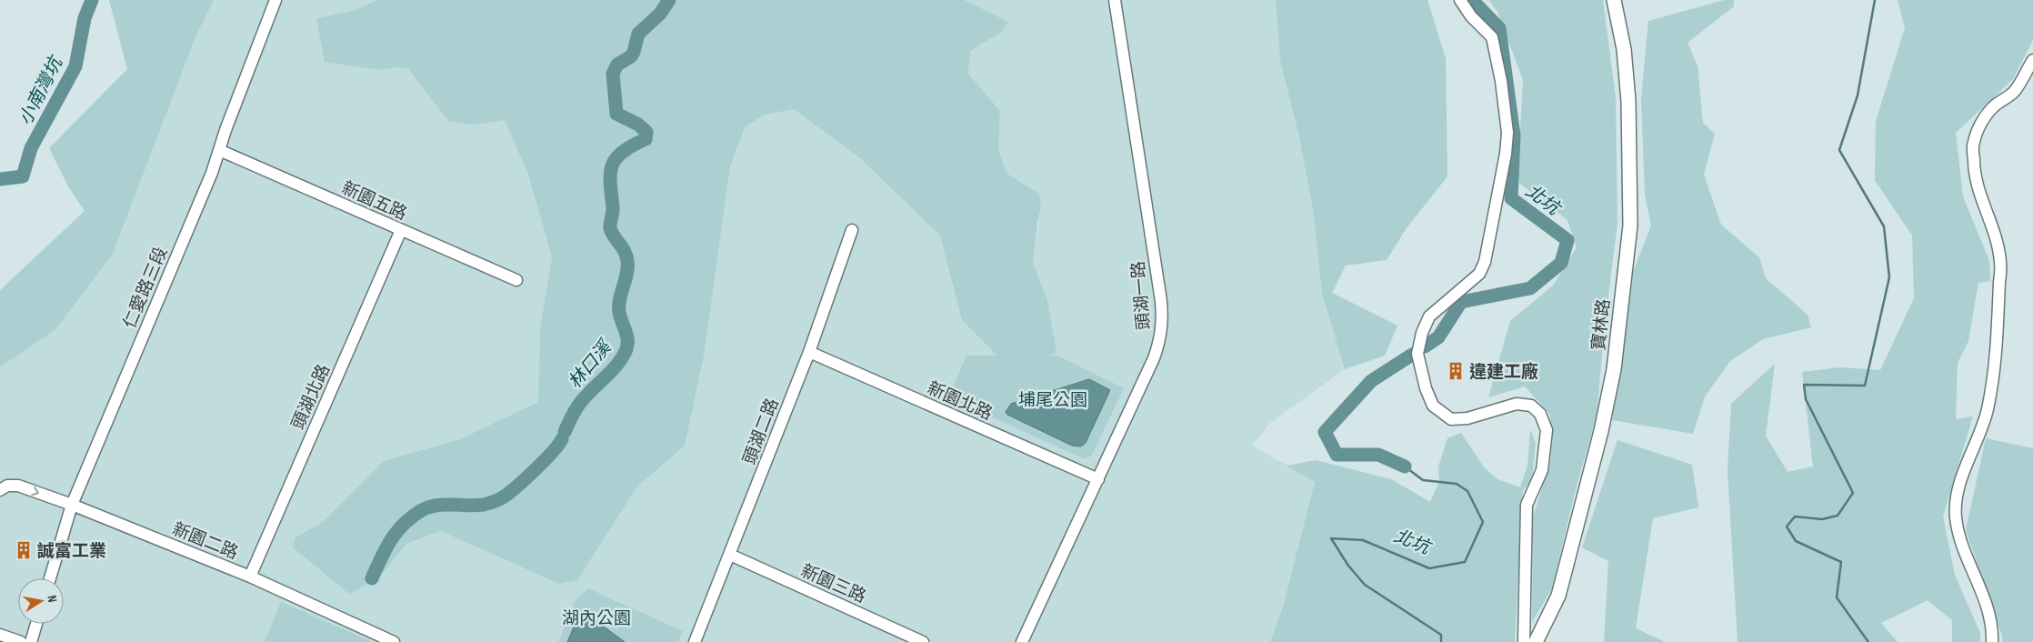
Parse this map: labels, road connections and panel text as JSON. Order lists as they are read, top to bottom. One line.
{"streets":{"main road":["寶林路"],"street":["新園五路","仁愛路三段","頭湖一路","頭湖北路","新園北路","頭湖二路","新園二路","新園三路"]},"crossings":[["新園五路","仁愛路三段"],["新園五路","頭湖北路"],["仁愛路三段","新園二路"],["頭湖一路","新園北路"],["頭湖北路","新園二路"],["新園北路","頭湖二路"],["頭湖二路","新園三路"]],"water":["小南灣坑","北坑","林口溪"],"parks":["埔尾公園","湖內公園"],"places":{"building":["違建工廠","誠富工業"]},"north":"right"}
